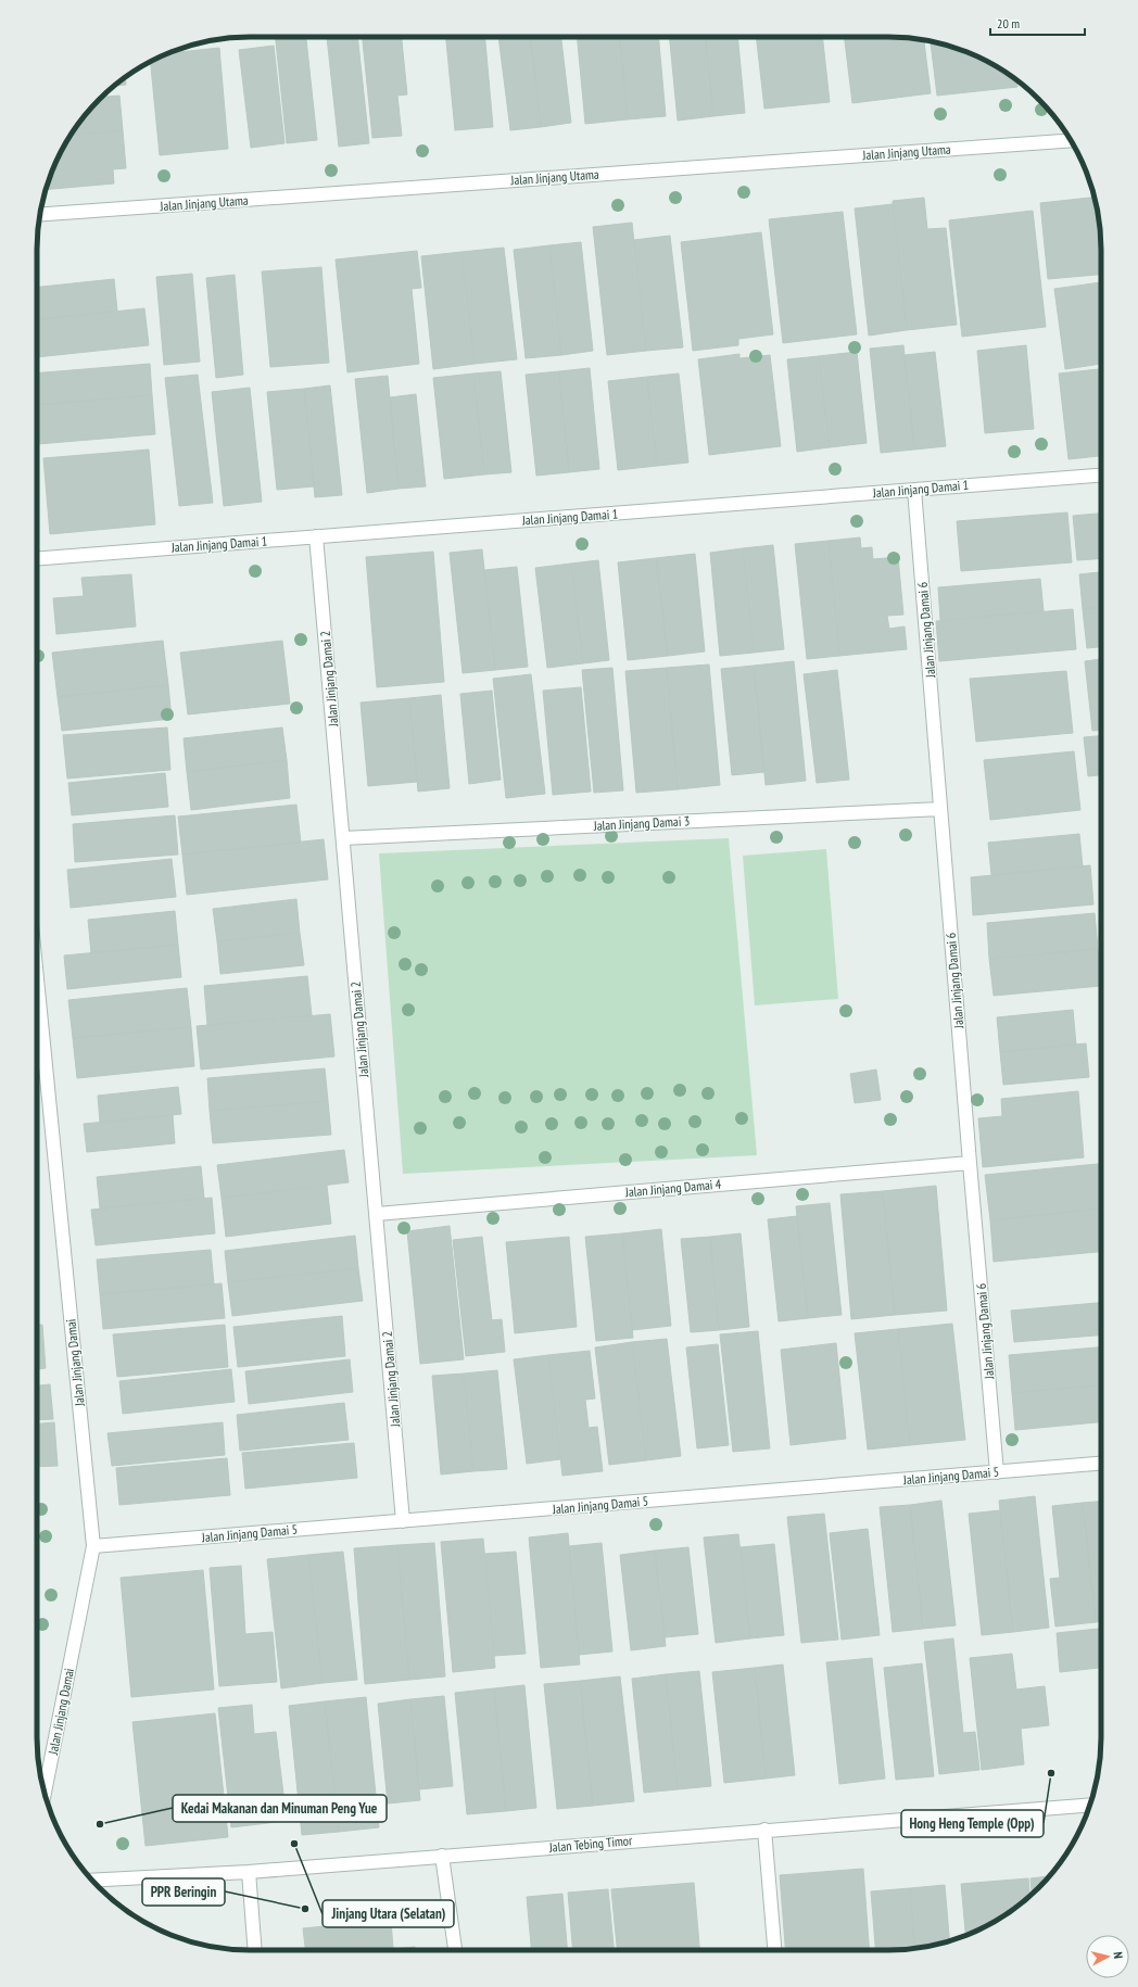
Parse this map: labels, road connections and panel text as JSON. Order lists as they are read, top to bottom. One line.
{"streets":{"street":["Jalan Jinjang Utama","Jalan Jinjang Damai 1","Jalan Jinjang Damai 6","Jalan Jinjang Damai 2","Jalan Jinjang Damai 3","Jalan Jinjang Damai 4","Jalan Jinjang Damai","Jalan Jinjang Damai 5","Jalan Tebing Timor"]},"crossings":[["Jalan Jinjang Damai 1","Jalan Jinjang Damai 6"],["Jalan Jinjang Damai 1","Jalan Jinjang Damai 2"],["Jalan Jinjang Damai 6","Jalan Jinjang Damai 3"],["Jalan Jinjang Damai 6","Jalan Jinjang Damai 4"],["Jalan Jinjang Damai 6","Jalan Jinjang Damai 5"],["Jalan Jinjang Damai 2","Jalan Jinjang Damai 3"],["Jalan Jinjang Damai 2","Jalan Jinjang Damai 4"],["Jalan Jinjang Damai 2","Jalan Jinjang Damai 5"],["Jalan Jinjang Damai","Jalan Jinjang Damai 5"]],"places":["Hong Heng Temple (Opp)","Kedai Makanan dan Minuman Peng Yue","Jinjang Utara (Selatan)","PPR Beringin"],"scale_bar":"20 m","north":"right"}
